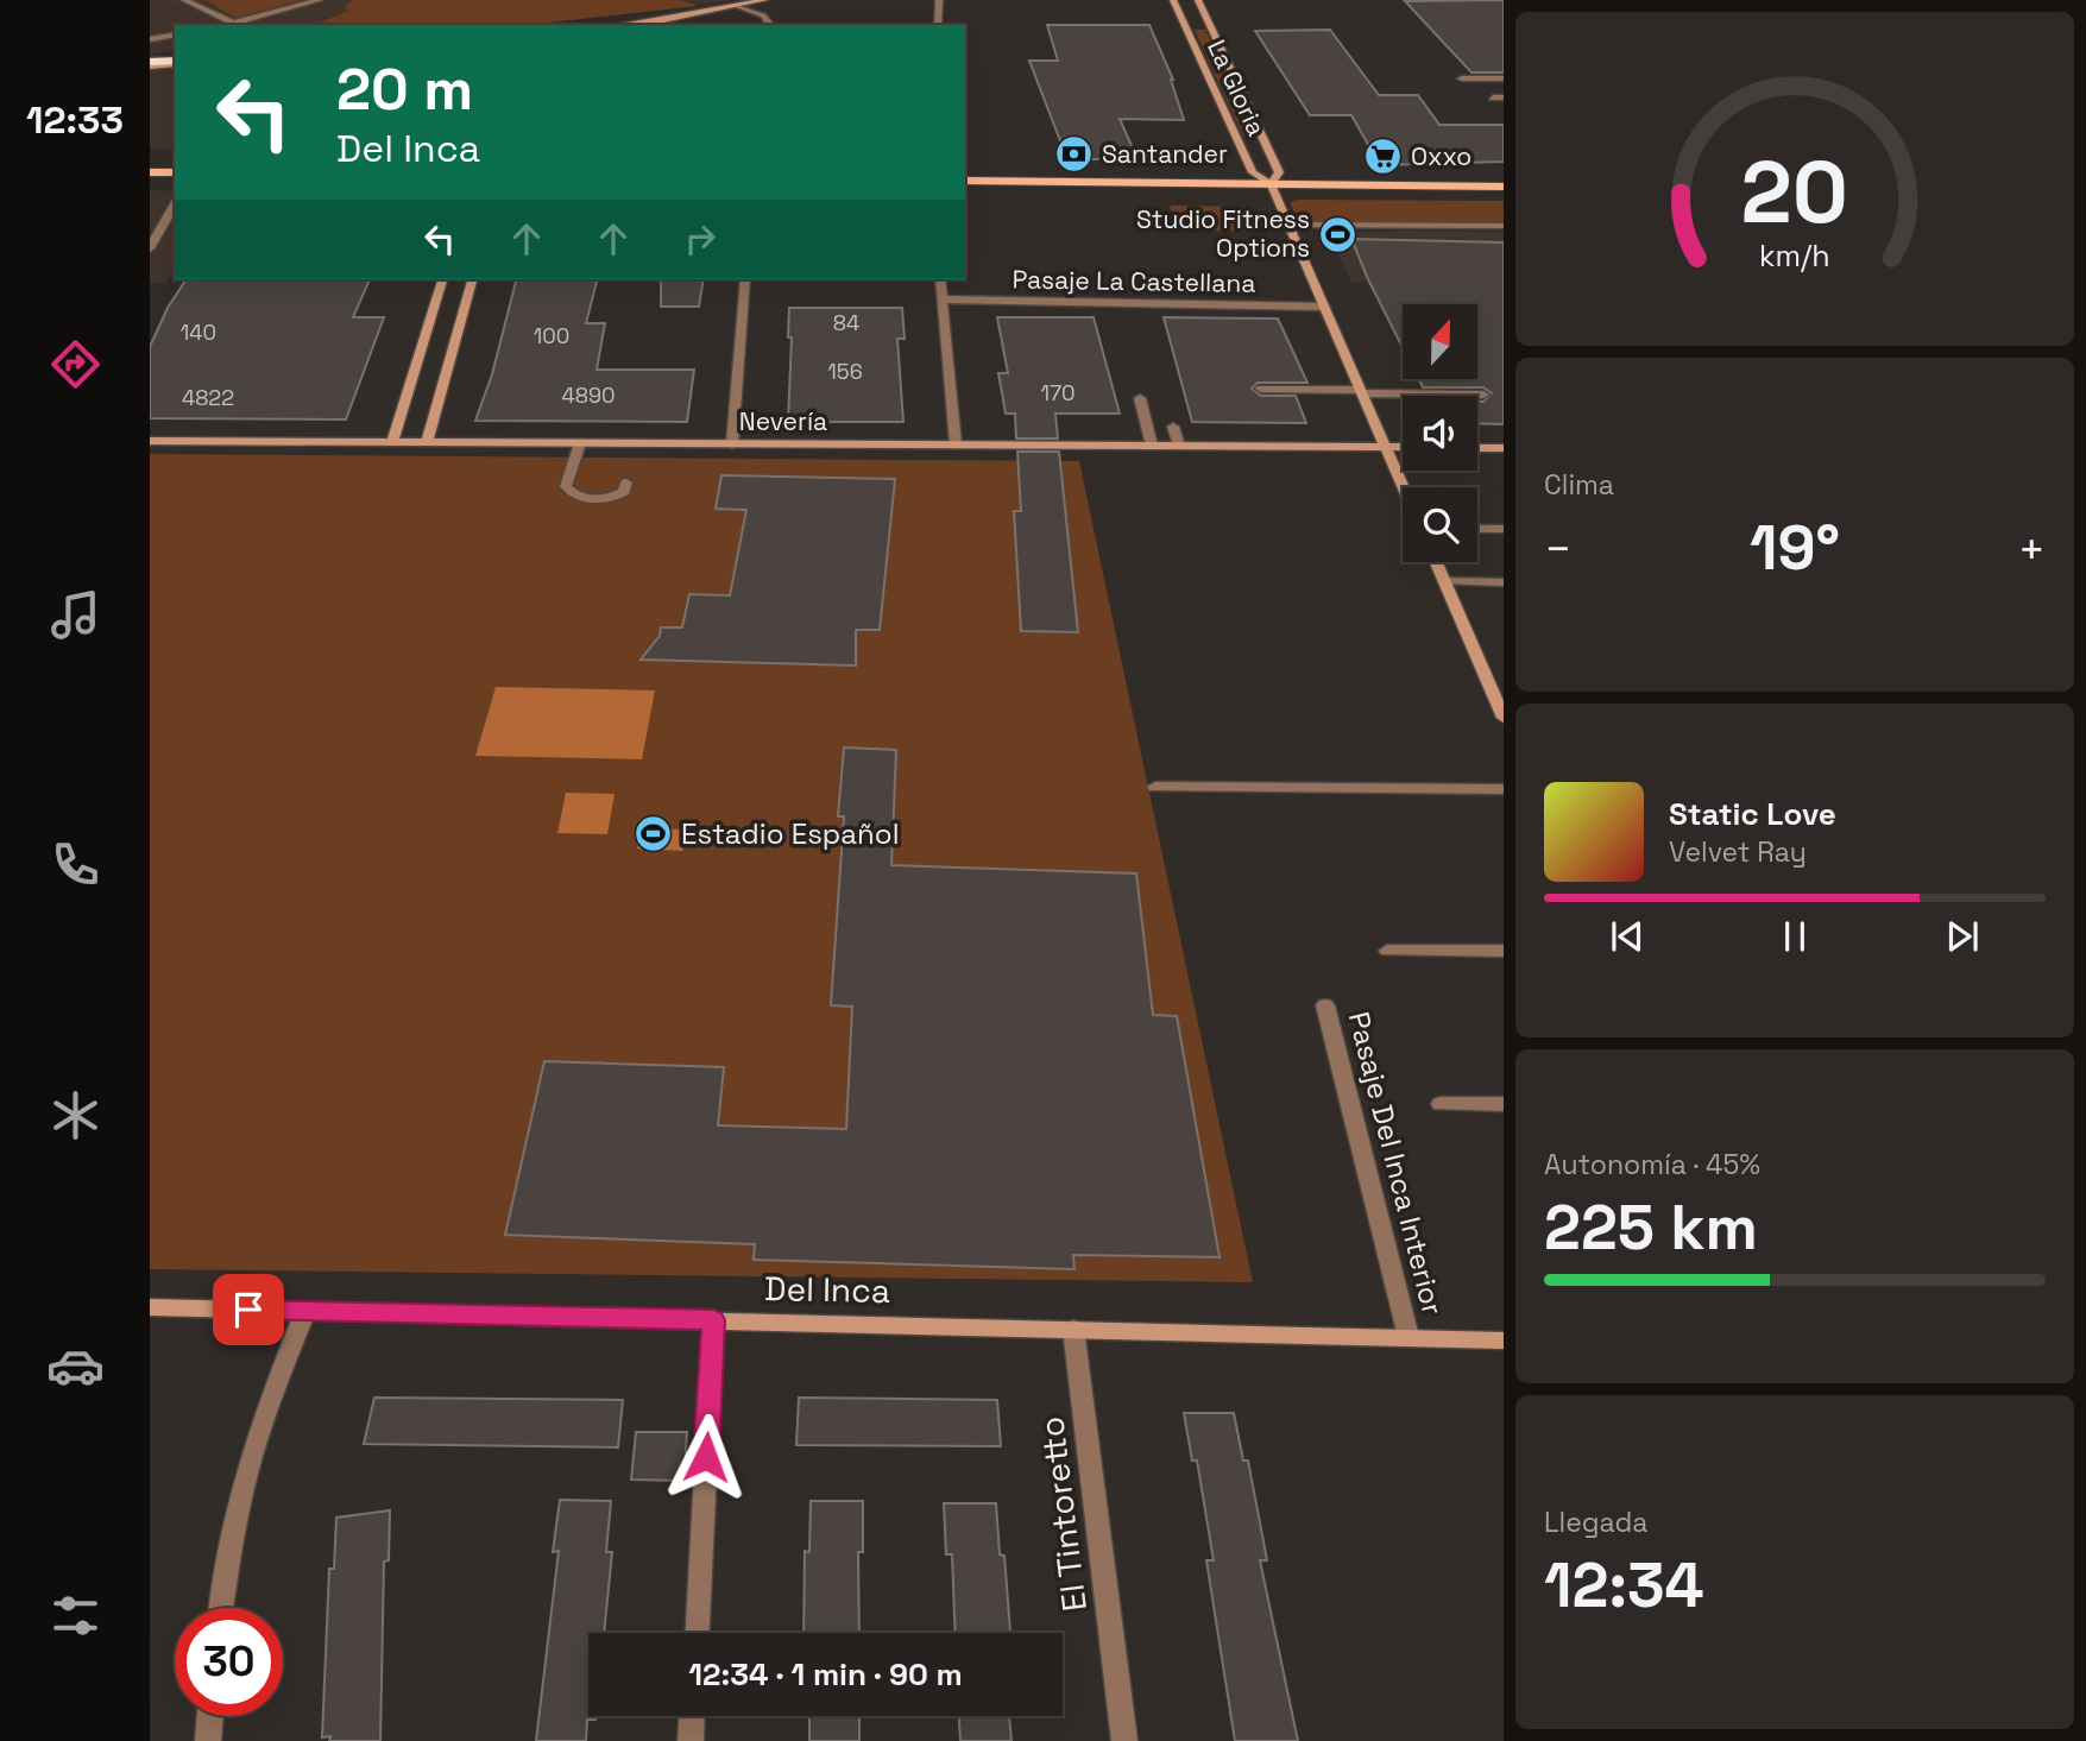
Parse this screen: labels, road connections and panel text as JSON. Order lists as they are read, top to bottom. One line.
{"streets":{"street":["La Gloria","Pasaje La Castellana","Nevería","Pasaje Del Inca Interior","Del Inca","El Tintoretto"]},"crossings":[["Pasaje Del Inca Interior","Del Inca"],["Del Inca","El Tintoretto"]],"places":{"bank":["Santander"],"supermarket":["Oxxo"],"sports":["Studio Fitness Options","Estadio Español"]},"house_numbers":["84","140","100","156","170","4890","4822"],"north":"top","page":{"tabs":"12:33","turn":["20 m","Del Inca"],"tile":["Clima",["Autonomía · 45%","225 km"],["Llegada","12:34"]],"heat":["−","19°","+"],"song":["Static Love","Velvet Ray"],"limit":"30","trip":"12:34 · 1 min · 90 m","gauge":["20","km/h"]}}
